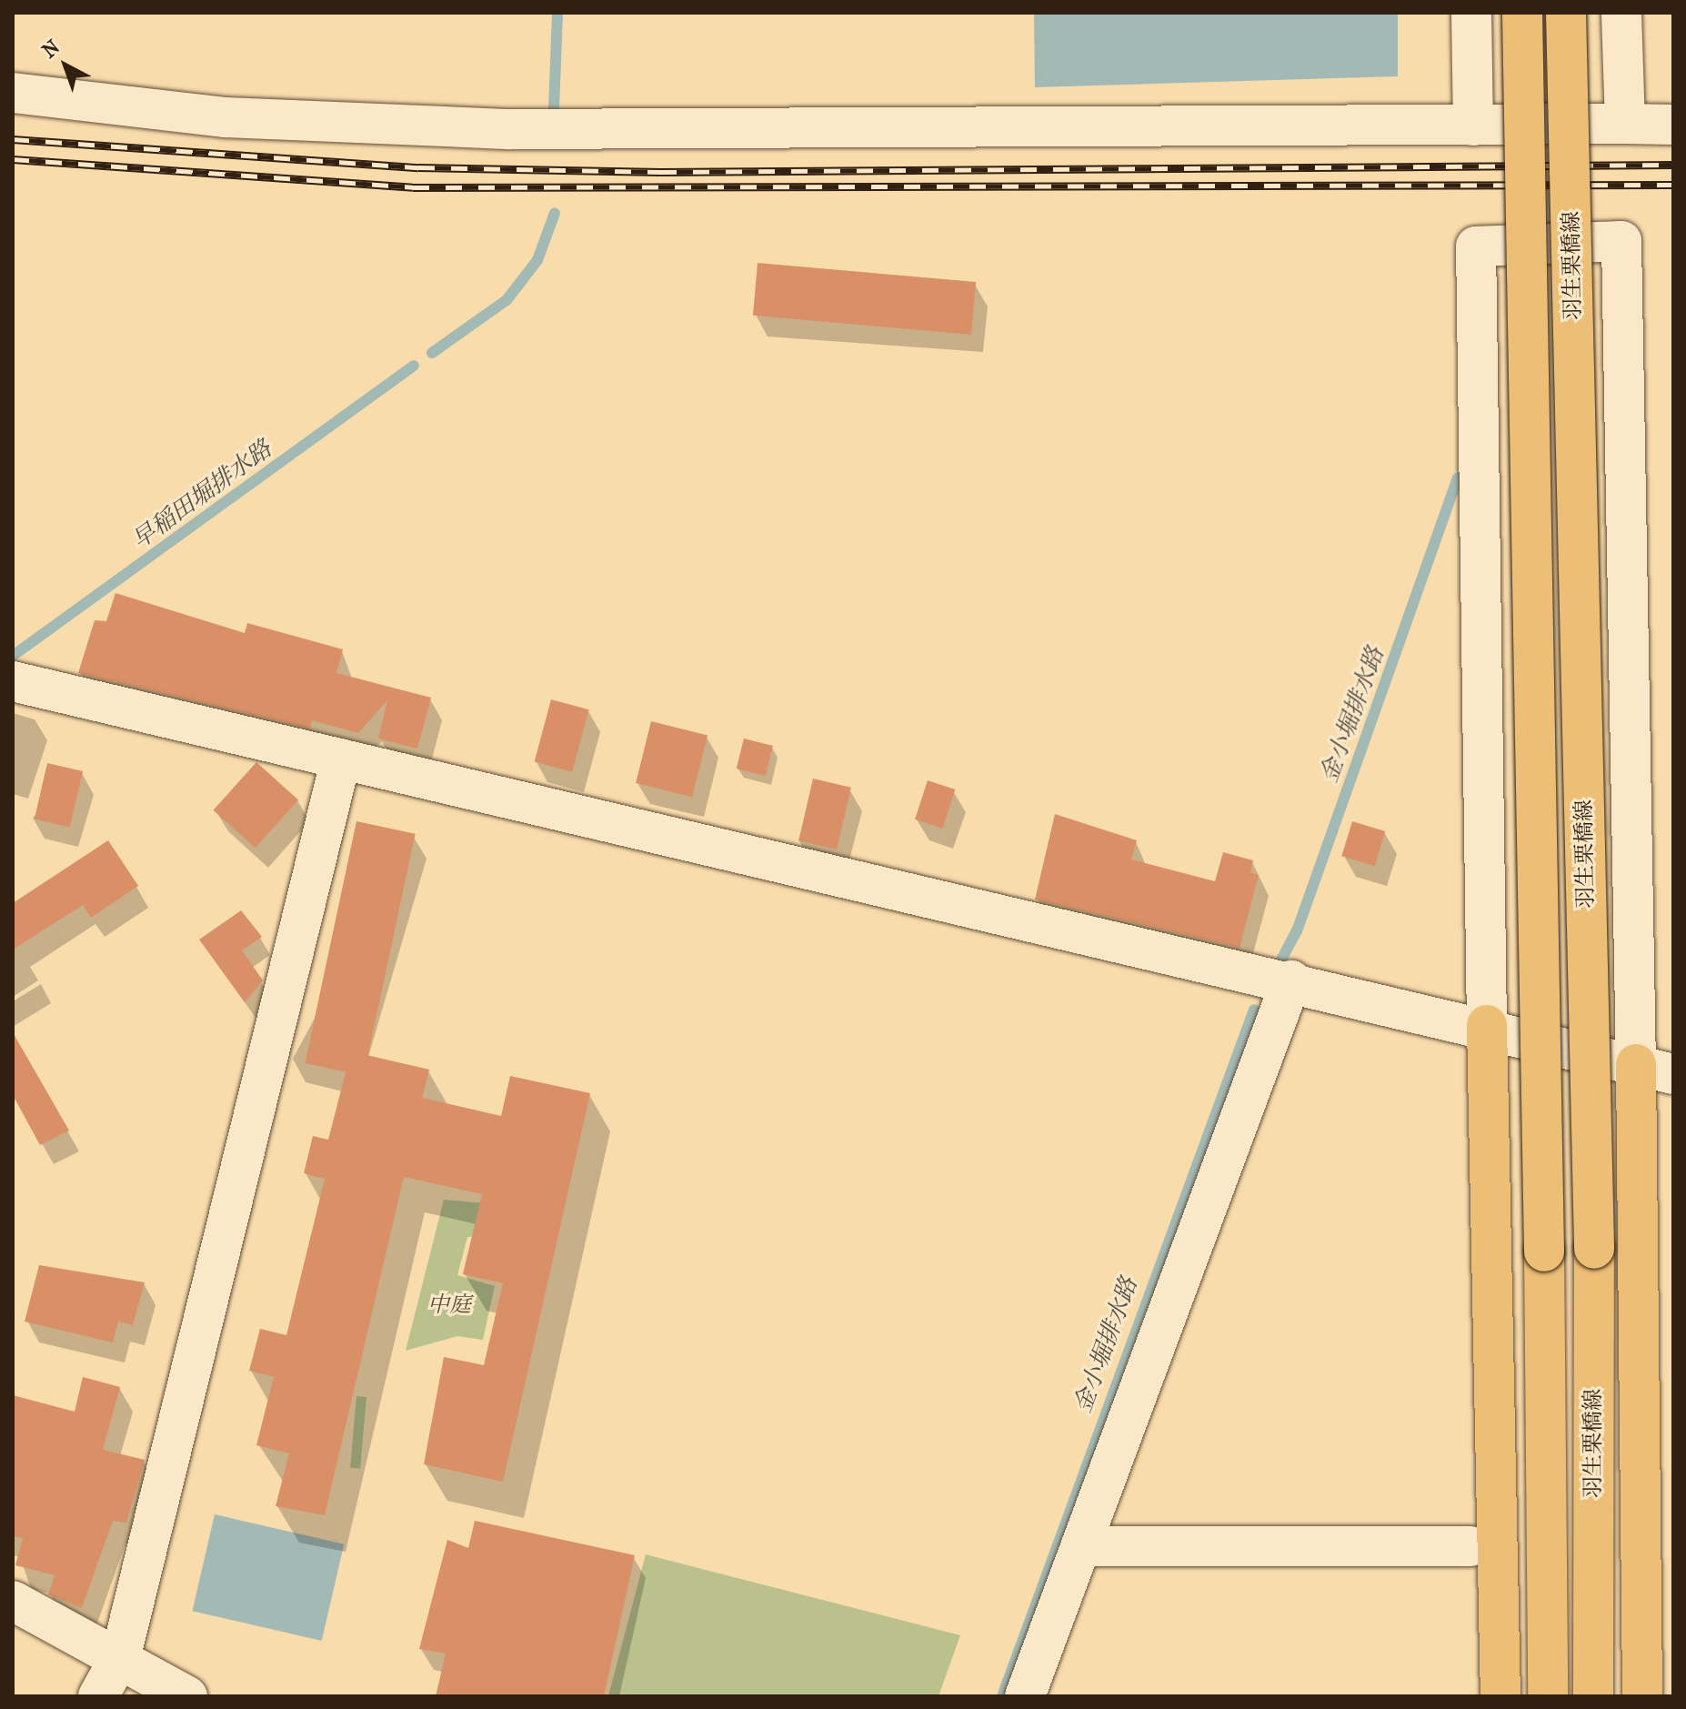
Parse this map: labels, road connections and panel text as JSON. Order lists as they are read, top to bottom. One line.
{"streets":{"main road":["羽生栗橋線"]},"water":["早稲田堀排水路","金小堀排水路"],"parks":["中庭"],"north":"top left"}
